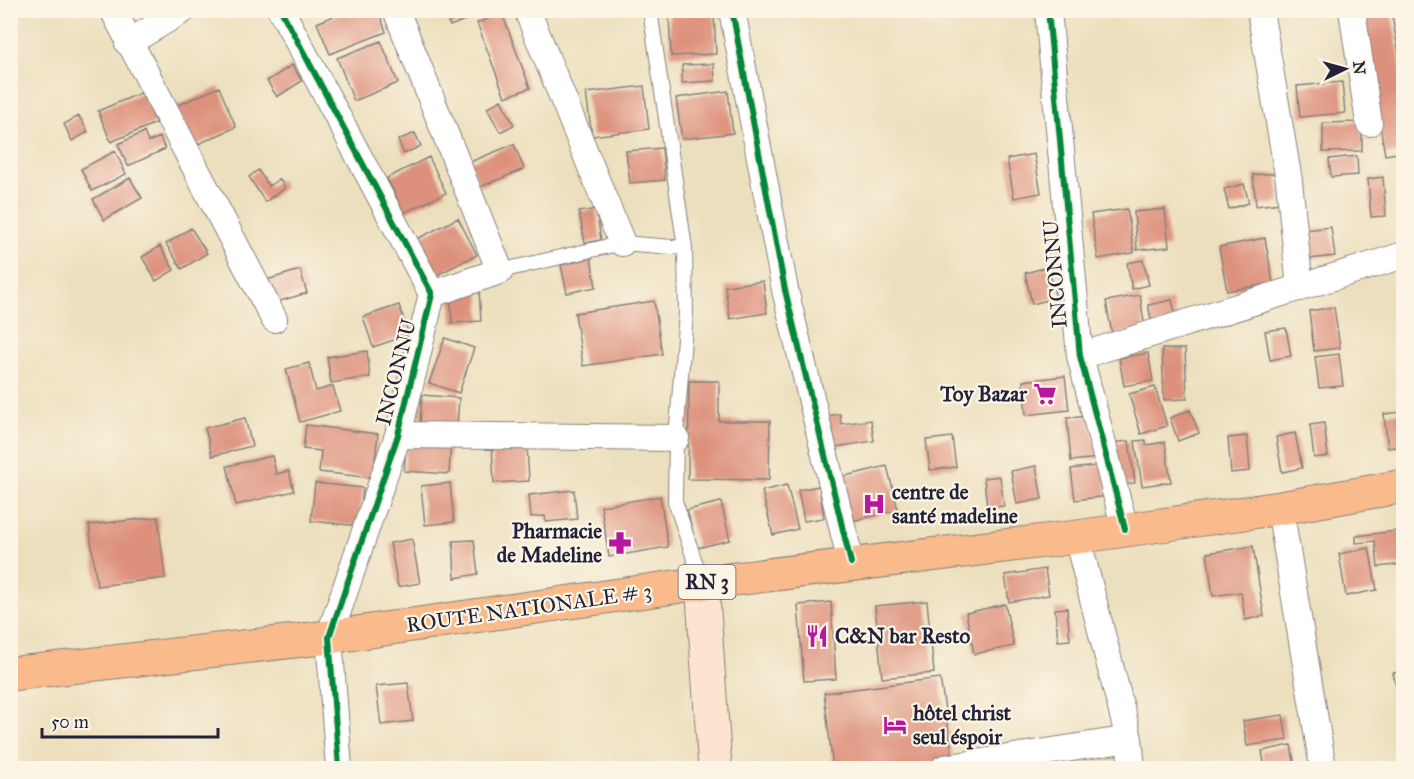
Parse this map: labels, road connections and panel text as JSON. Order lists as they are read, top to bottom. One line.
{"streets":{"main road":["RN 3","ROUTE NATIONALE # 3"],"street":["INCONNU"]},"crossings":[["INCONNU","ROUTE NATIONALE # 3"]],"places":{"supermarket":["Toy Bazar"],"hospital":["centre de santé madeline"],"pharmacy":["Pharmacie de Madeline"],"restaurant":["C&N bar Resto"],"hotel":["hôtel christ seul éspoir"]},"scale_bar":"50 m","north":"right"}
